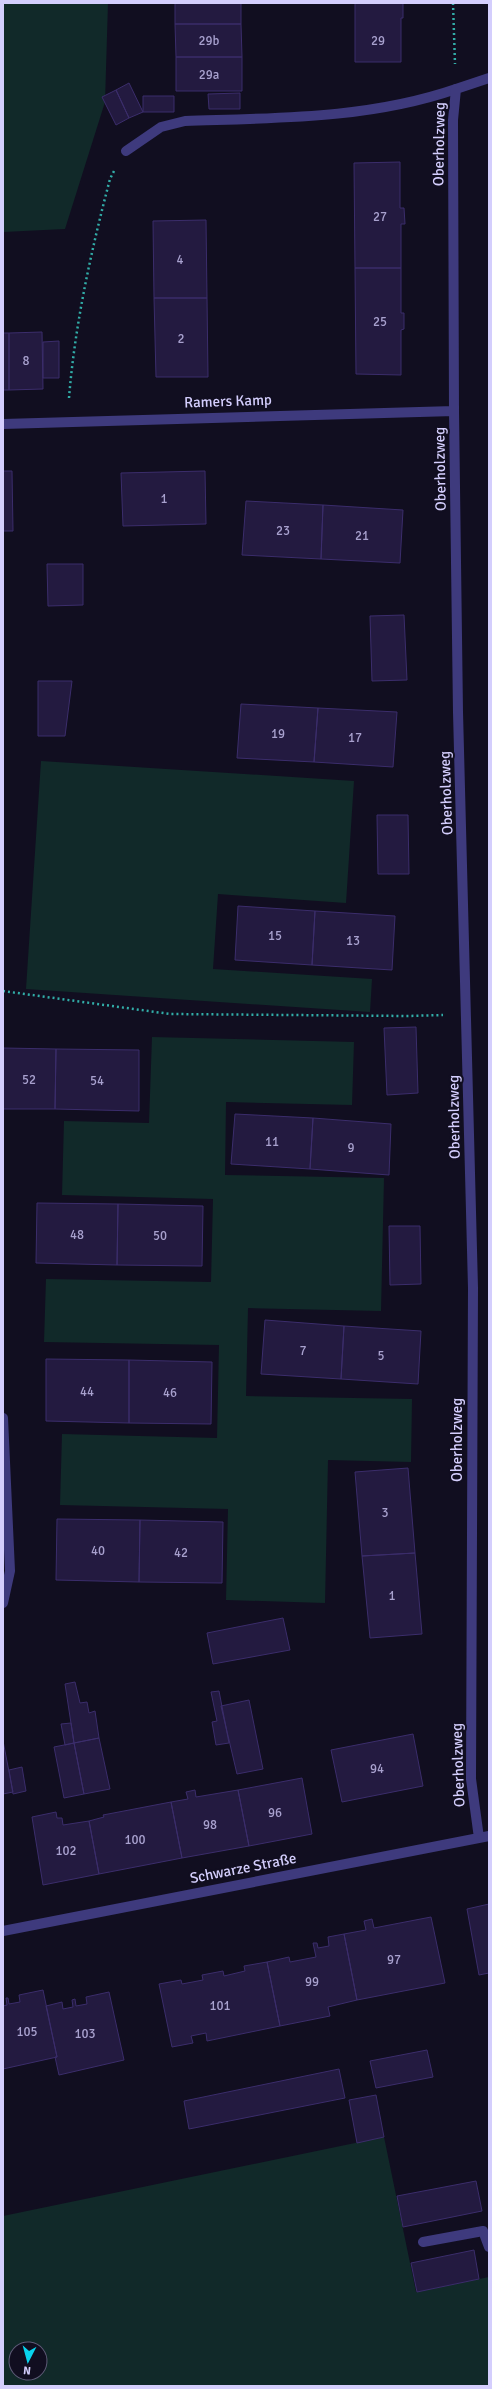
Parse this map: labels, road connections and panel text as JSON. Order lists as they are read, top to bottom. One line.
{"streets":{"street":["Oberholzweg","Ramers Kamp","Schwarze Straße"]},"crossings":[["Oberholzweg","Ramers Kamp"],["Oberholzweg","Schwarze Straße"]],"house_numbers":["29b","29","29a","27","4","25","2","8","1","23","21","19","17","15","13","52","54","11","9","48","50","7","5","44","46","3","40","42","1","94","96","98","100","102","97","99","101","105","103"],"north":"bottom"}
